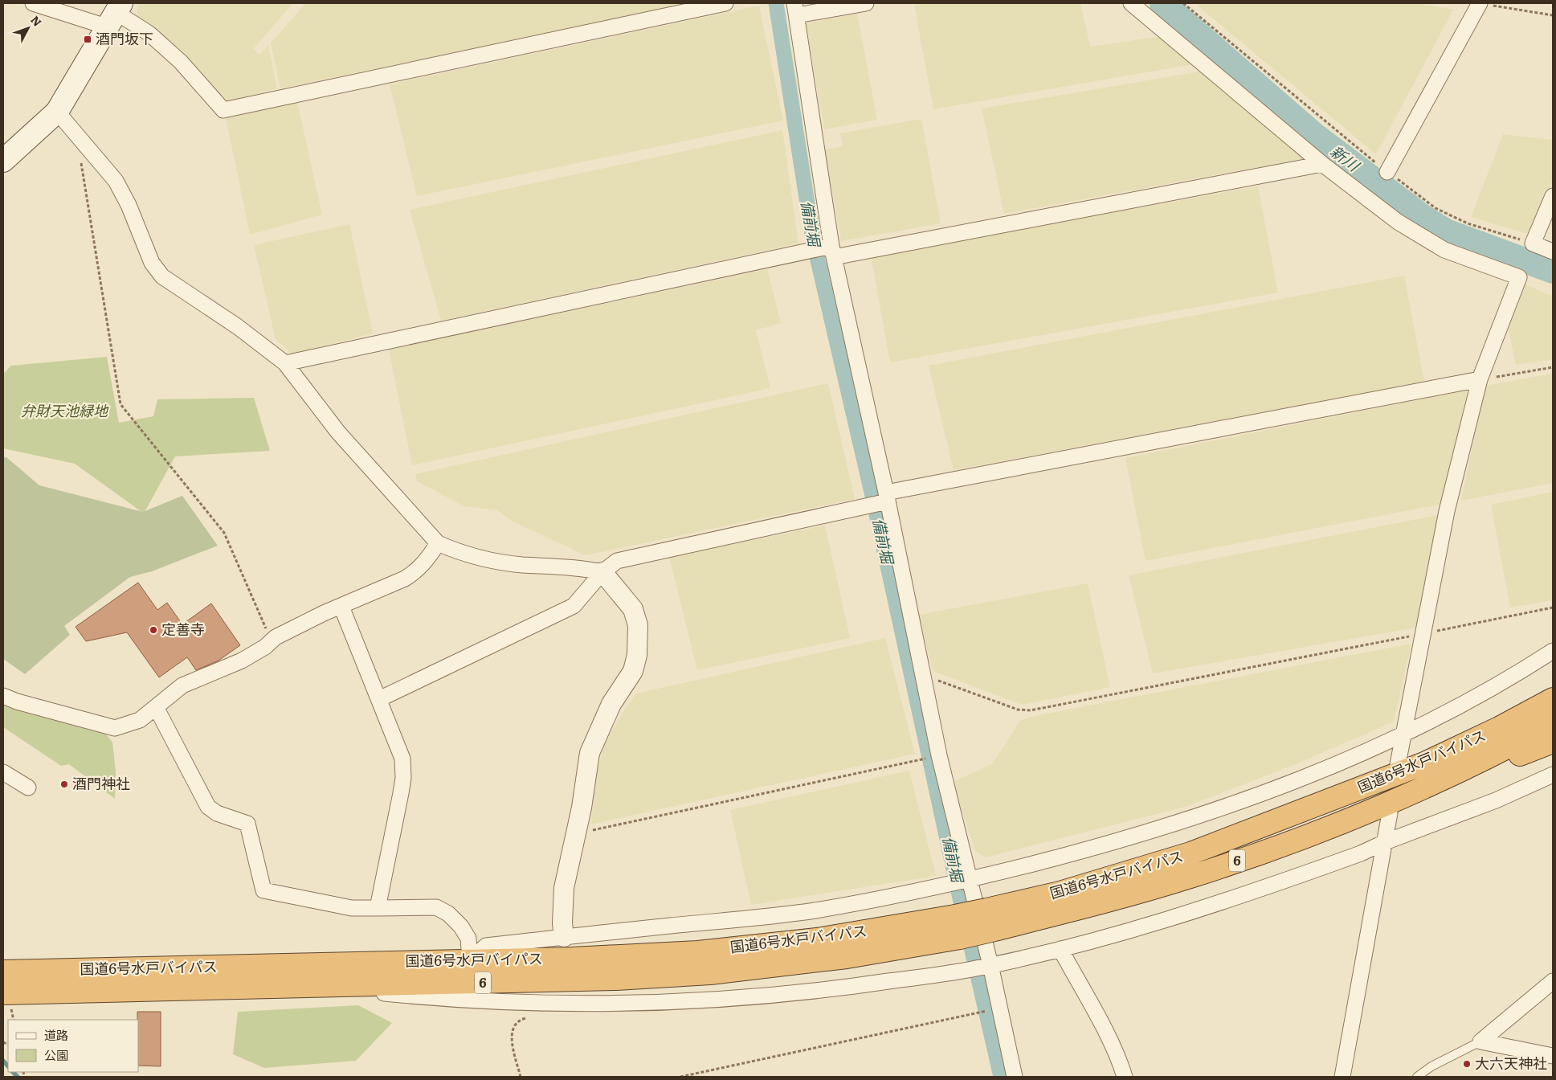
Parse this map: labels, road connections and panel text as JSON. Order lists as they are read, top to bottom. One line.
{"streets":{"highway":["国道6号水戸バイパス","6"]},"water":["新川","備前堀"],"parks":["弁財天池緑地"],"places":{"transit":["酒門坂下"],"other":["定善寺","酒門神社","大六天神社"]},"legend":["道路","公園"],"north":"top right"}
